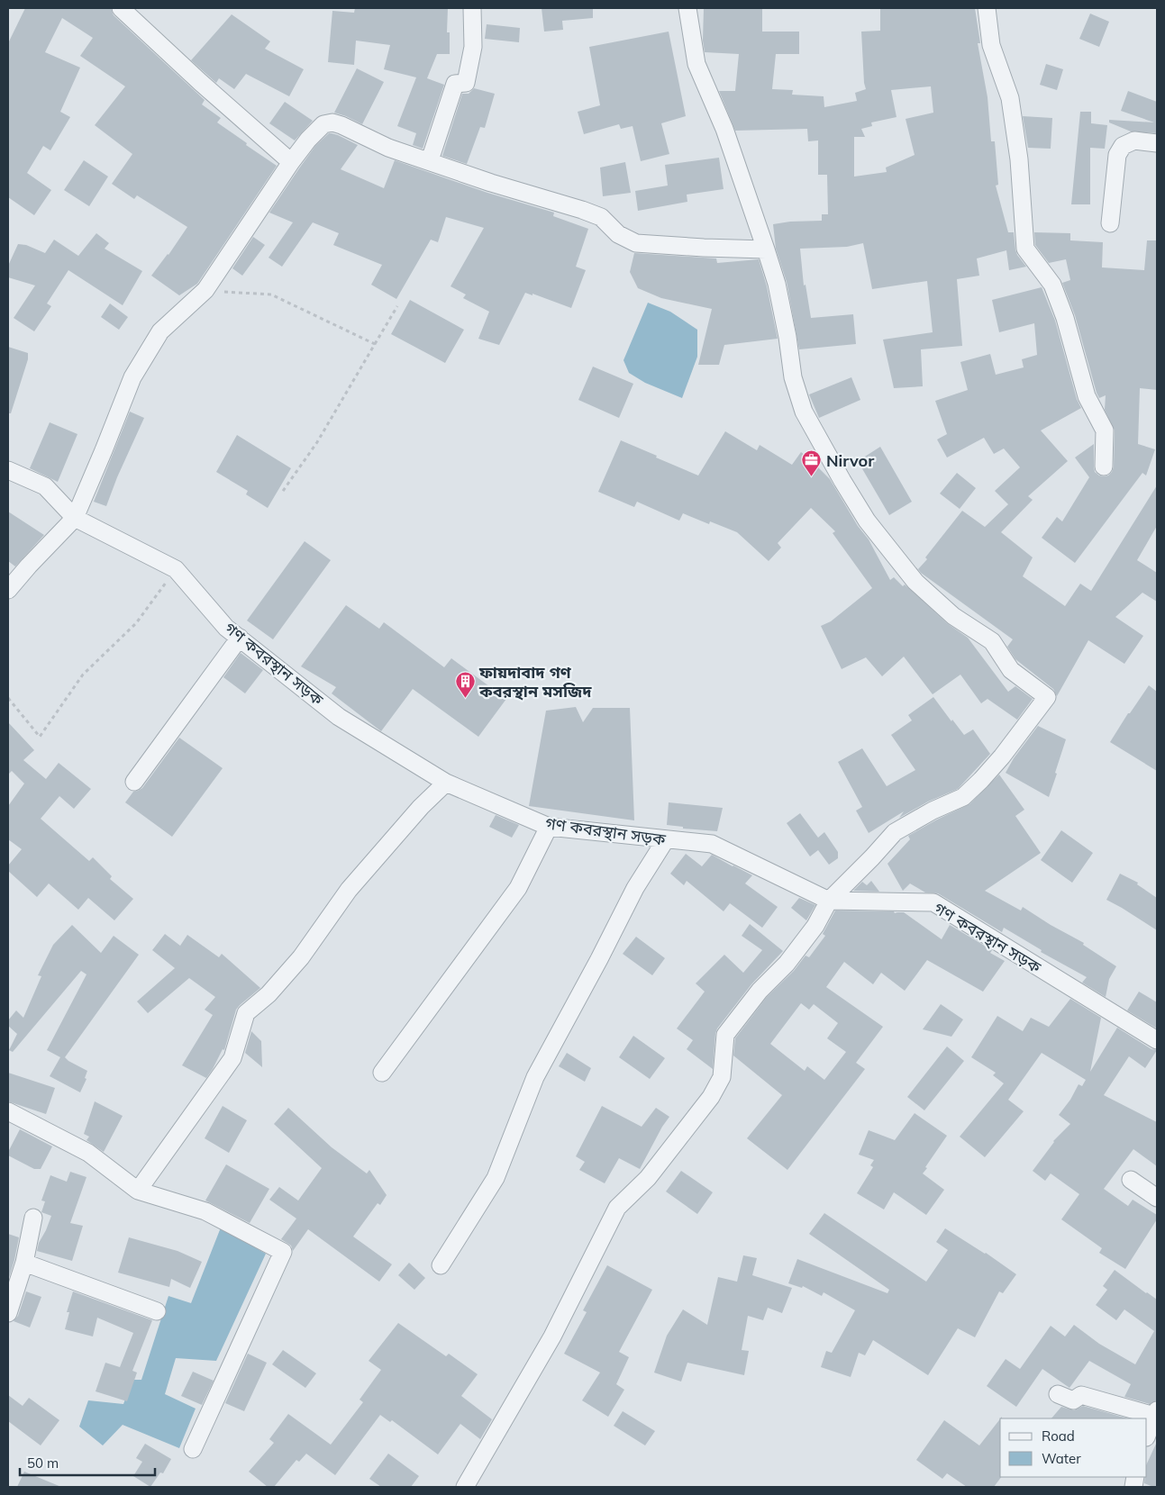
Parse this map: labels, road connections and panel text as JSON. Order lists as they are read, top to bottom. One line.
{"streets":{"street":["গণ কবরস্থান সড়ক"]},"places":{"office":["Nirvor"],"building":["ফায়দাবাদ গণ কবরস্থান মসজিদ"]},"legend":["Road","Water"],"scale_bar":"50 m"}
